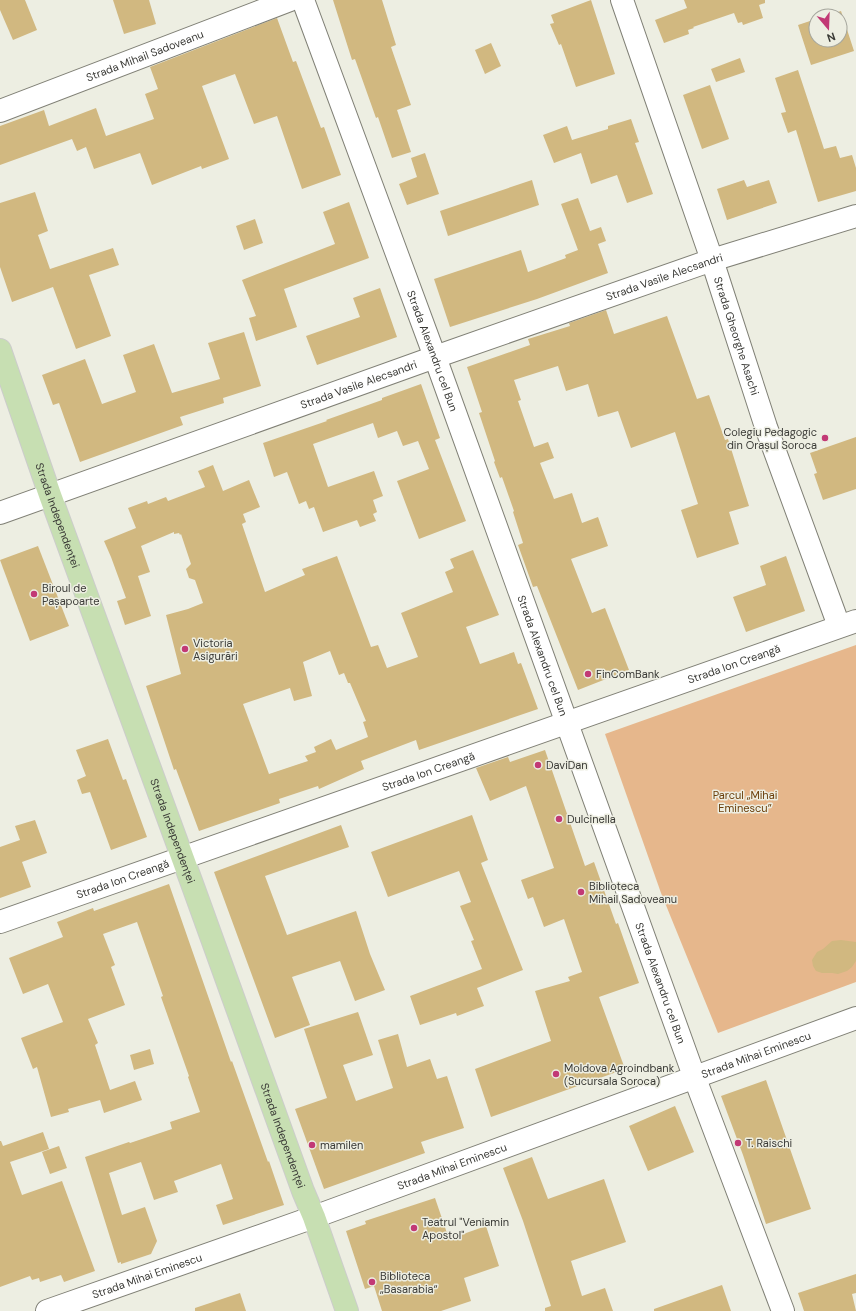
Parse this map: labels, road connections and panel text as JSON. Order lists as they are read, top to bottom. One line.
{"streets":{"main road":["Strada Independenței"],"street":["Strada Mihail Sadoveanu","Strada Vasile Alecsandri","Strada Gheorghe Asachi","Strada Alexandru cel Bun","Strada Ion Creangă","Strada Mihai Eminescu"]},"crossings":[["Strada Vasile Alecsandri","Strada Gheorghe Asachi"],["Strada Vasile Alecsandri","Strada Alexandru cel Bun"],["Strada Vasile Alecsandri","Strada Independenței"],["Strada Gheorghe Asachi","Strada Ion Creangă"],["Strada Alexandru cel Bun","Strada Ion Creangă"],["Strada Alexandru cel Bun","Strada Mihai Eminescu"],["Strada Independenței","Strada Ion Creangă"],["Strada Independenței","Strada Mihai Eminescu"]],"parks":["Parcul „Mihai Eminescu”"],"places":["Colegiu Pedagogic din Orașul Soroca","Biroul de Pașapoarte","Victoria Asigurări","FinComBank","DaviDan","Dulcinella","Biblioteca Mihail Sadoveanu","Moldova Agroindbank (Sucursala Soroca)","T. Raischi","mamilen","Teatrul \"Veniamin Apostol\"","Biblioteca „Basarabia“"],"north":"bottom"}
